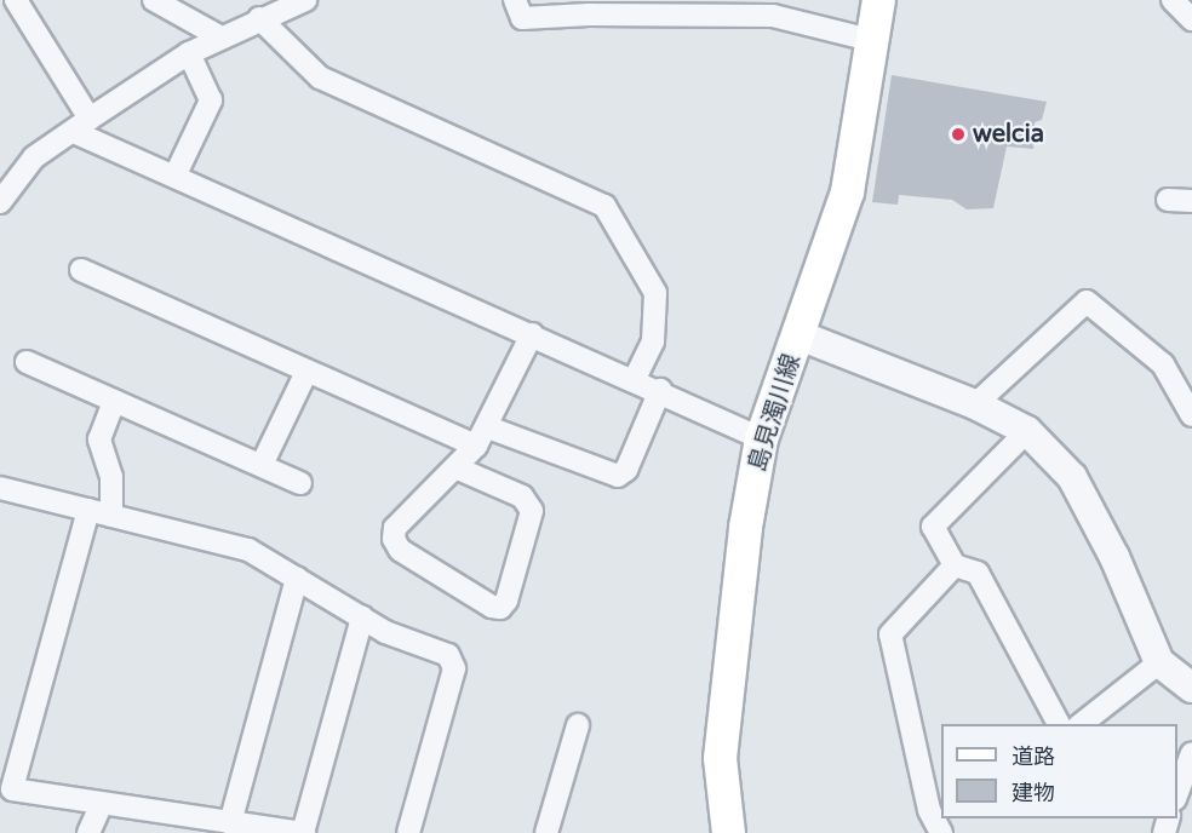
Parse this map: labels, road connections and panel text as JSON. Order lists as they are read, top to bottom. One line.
{"streets":{"main road":["島見濁川線"]},"places":["welcia"],"legend":["道路","建物"]}
